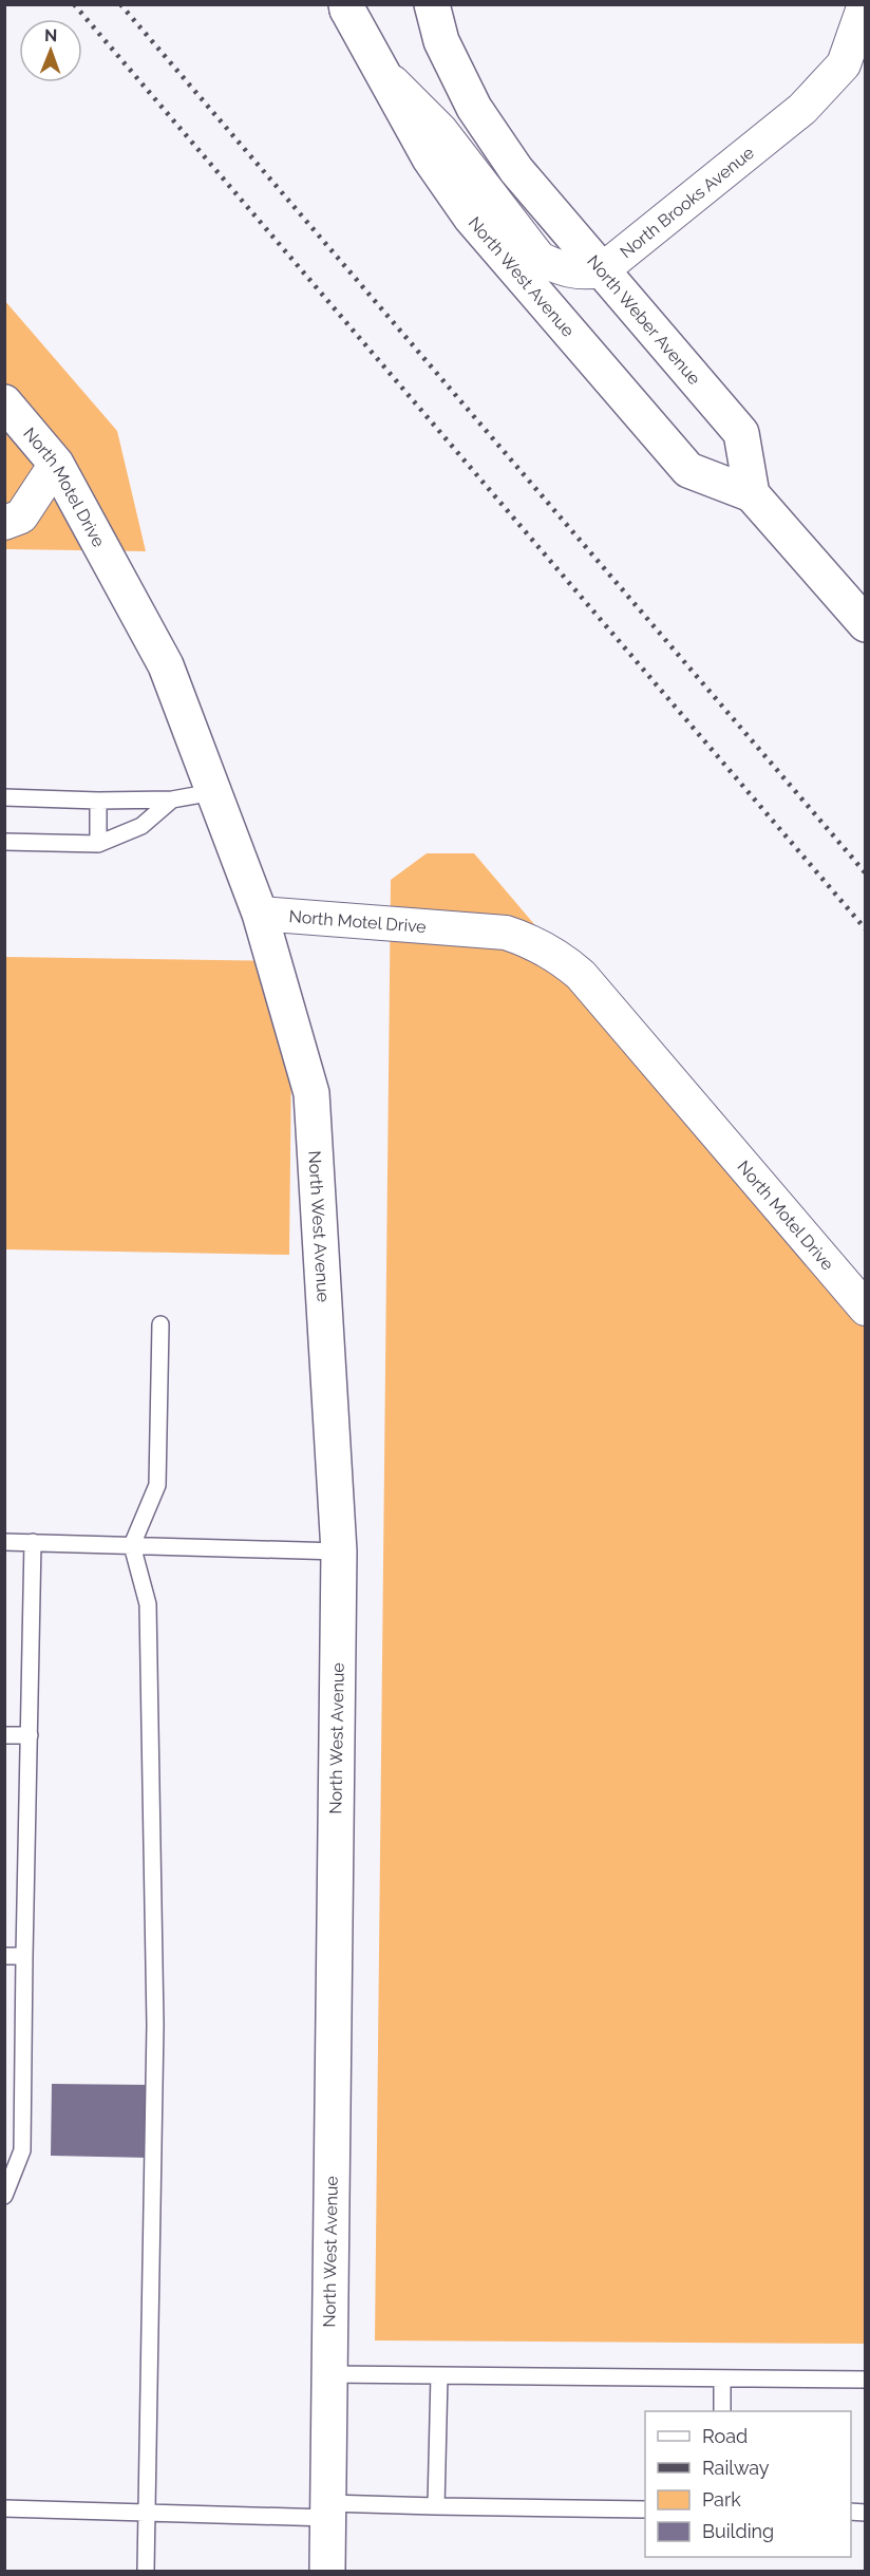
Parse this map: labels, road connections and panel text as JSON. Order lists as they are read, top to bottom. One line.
{"streets":{"main road":["North West Avenue","North Weber Avenue","North Motel Drive"],"street":["North Brooks Avenue"]},"crossings":[["North Brooks Avenue","North Weber Avenue"],["North West Avenue","North Weber Avenue"],["North West Avenue","North Motel Drive"]],"legend":["Road","Railway","Park","Building"],"north":"top"}
